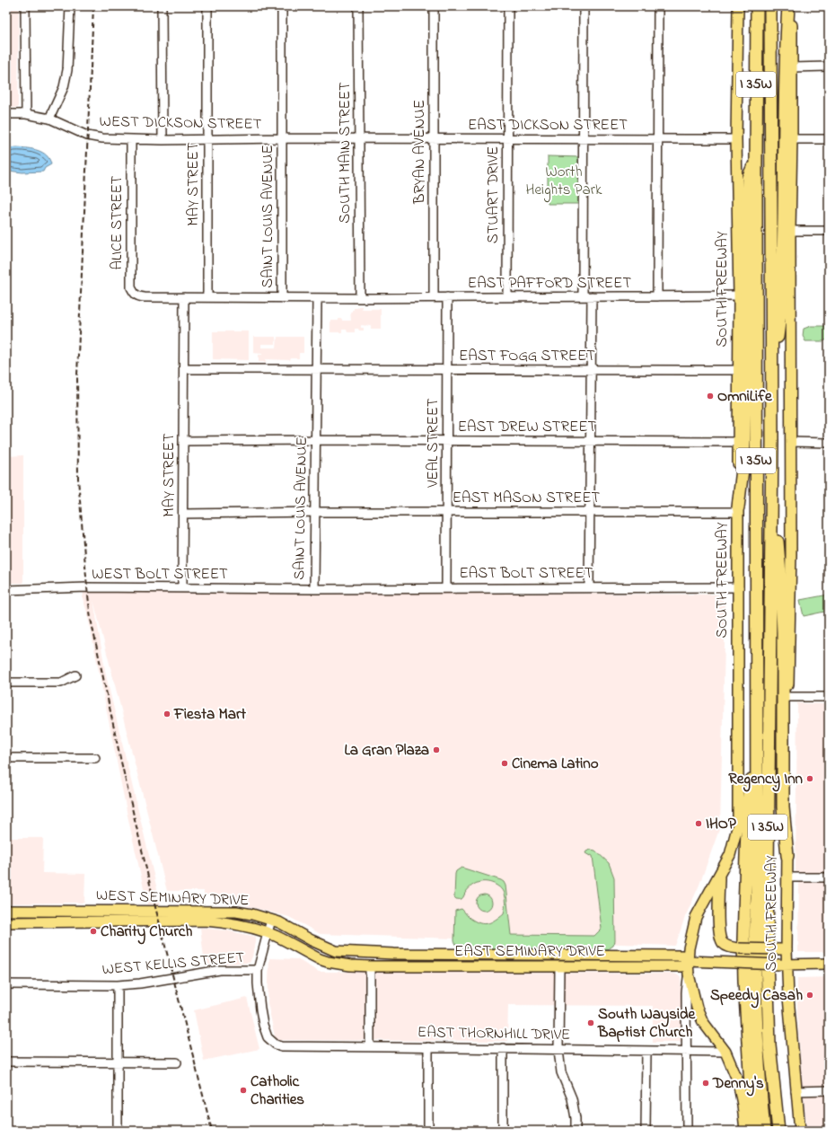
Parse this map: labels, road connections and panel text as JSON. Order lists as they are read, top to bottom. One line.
{"streets":{"highway":["I 35W","SOUTH FREEWAY"],"main road":["WEST SEMINARY DRIVE","EAST SEMINARY DRIVE"],"street":["WEST DICKSON STREET","EAST DICKSON STREET","BRYAN AVENUE","SOUTH MAIN STREET","MAY STREET","STUART DRIVE","SAINT LOUIS AVENUE","ALICE STREET","EAST PAFFORD STREET","EAST FOGG STREET","EAST DREW STREET","VEAL STREET","EAST MASON STREET","EAST BOLT STREET","WEST BOLT STREET","WEST KELLIS STREET","EAST THORNHILL DRIVE"]},"crossings":[["WEST DICKSON STREET","EAST DICKSON STREET"],["WEST DICKSON STREET","SOUTH MAIN STREET"],["WEST DICKSON STREET","MAY STREET"],["WEST DICKSON STREET","SAINT LOUIS AVENUE"],["WEST DICKSON STREET","ALICE STREET"],["EAST DICKSON STREET","BRYAN AVENUE"],["EAST DICKSON STREET","SOUTH MAIN STREET"],["EAST DICKSON STREET","STUART DRIVE"],["EAST DICKSON STREET","SOUTH FREEWAY"],["BRYAN AVENUE","EAST PAFFORD STREET"],["SOUTH MAIN STREET","EAST PAFFORD STREET"],["MAY STREET","EAST PAFFORD STREET"],["MAY STREET","EAST FOGG STREET"],["MAY STREET","EAST DREW STREET"],["MAY STREET","EAST MASON STREET"],["MAY STREET","WEST BOLT STREET"],["STUART DRIVE","EAST PAFFORD STREET"],["SAINT LOUIS AVENUE","EAST PAFFORD STREET"],["SAINT LOUIS AVENUE","EAST FOGG STREET"],["SAINT LOUIS AVENUE","EAST DREW STREET"],["SAINT LOUIS AVENUE","EAST MASON STREET"],["SAINT LOUIS AVENUE","EAST BOLT STREET"],["SAINT LOUIS AVENUE","WEST BOLT STREET"],["ALICE STREET","EAST PAFFORD STREET"],["EAST PAFFORD STREET","SOUTH FREEWAY"],["EAST PAFFORD STREET","VEAL STREET"],["SOUTH FREEWAY","EAST FOGG STREET"],["SOUTH FREEWAY","EAST DREW STREET"],["SOUTH FREEWAY","EAST MASON STREET"],["SOUTH FREEWAY","EAST BOLT STREET"],["SOUTH FREEWAY","EAST SEMINARY DRIVE"],["SOUTH FREEWAY","EAST THORNHILL DRIVE"],["EAST FOGG STREET","VEAL STREET"],["EAST DREW STREET","VEAL STREET"],["VEAL STREET","EAST MASON STREET"],["VEAL STREET","EAST BOLT STREET"],["EAST BOLT STREET","WEST BOLT STREET"],["WEST SEMINARY DRIVE","EAST SEMINARY DRIVE"],["WEST KELLIS STREET","EAST THORNHILL DRIVE"]],"parks":["Worth Heights Park"],"places":["OmniLife","Fiesta Mart","La Gran Plaza","Cinema Latino","Regency Inn","IHOP","Charity Church","Speedy Casah","South Wayside Baptist Church","Denny's","Catholic Charities"]}
